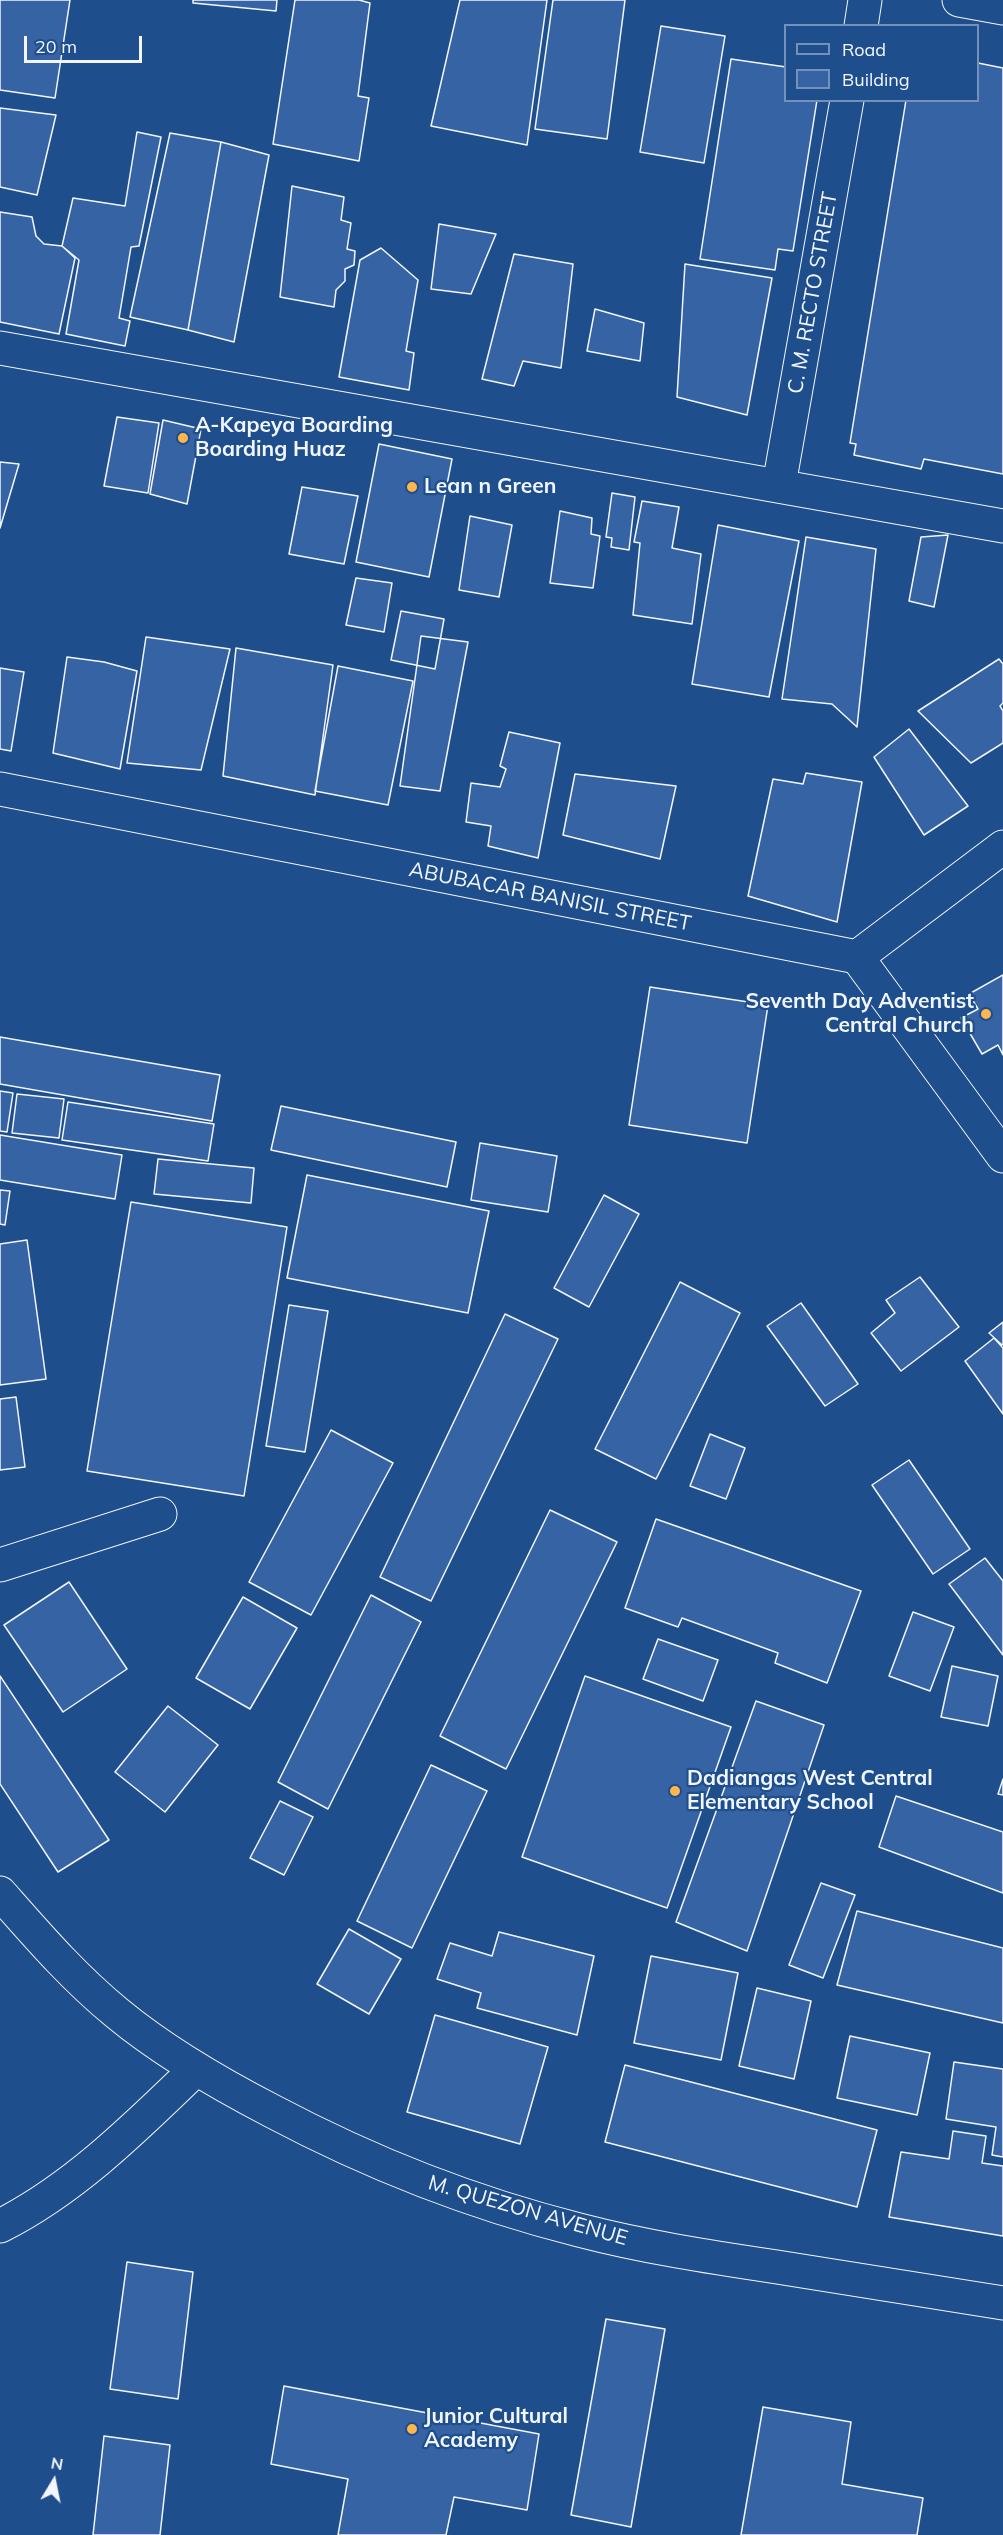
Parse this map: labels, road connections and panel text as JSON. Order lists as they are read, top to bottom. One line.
{"streets":{"street":["C. M. RECTO STREET","ABUBACAR BANISIL STREET","M. QUEZON AVENUE"]},"places":["A-Kapeya Boarding Boarding Huaz","Lean n Green","Seventh Day Adventist Central Church","Dadiangas West Central Elementary School","Junior Cultural Academy"],"legend":["Road","Building"],"scale_bar":"20 m","north":"top"}
